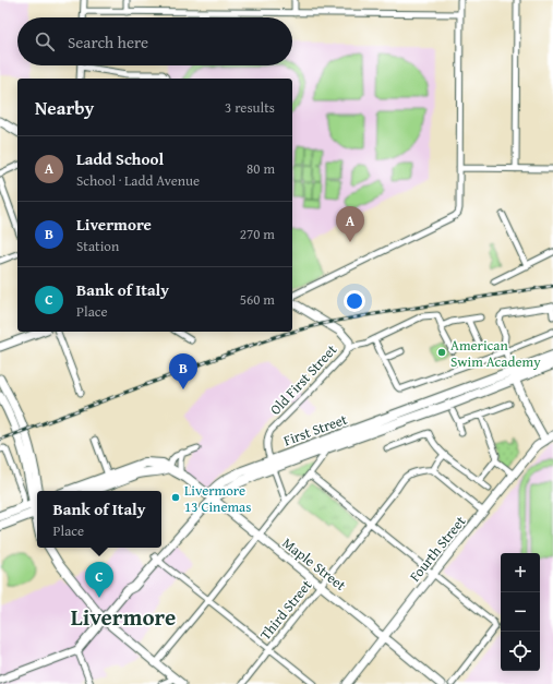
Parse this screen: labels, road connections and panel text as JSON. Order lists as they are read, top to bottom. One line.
{"streets":{"main road":["First Street","Maple Street"],"street":["Old First Street","Fourth Street","Third Street"]},"crossings":[["Old First Street","First Street"],["First Street","Maple Street"],["Fourth Street","Maple Street"],["Maple Street","Third Street"]],"districts":["Livermore"],"places":["American Swim Academy","Livermore 13 Cinemas"],"page":{"search":"Search here","heading":["Nearby","3 results"],"list":[{"mark":"A","name":"Ladd School","note":"School · Ladd Avenue","value":"80 m"},{"mark":"B","name":"Livermore","note":"Station","value":"270 m"},{"mark":"C","name":"Bank of Italy","note":"Place","value":"560 m"}],"pins":["A","B","C"],"popup":["Bank of Italy","Place"],"map_buttons":["+","−"]}}
